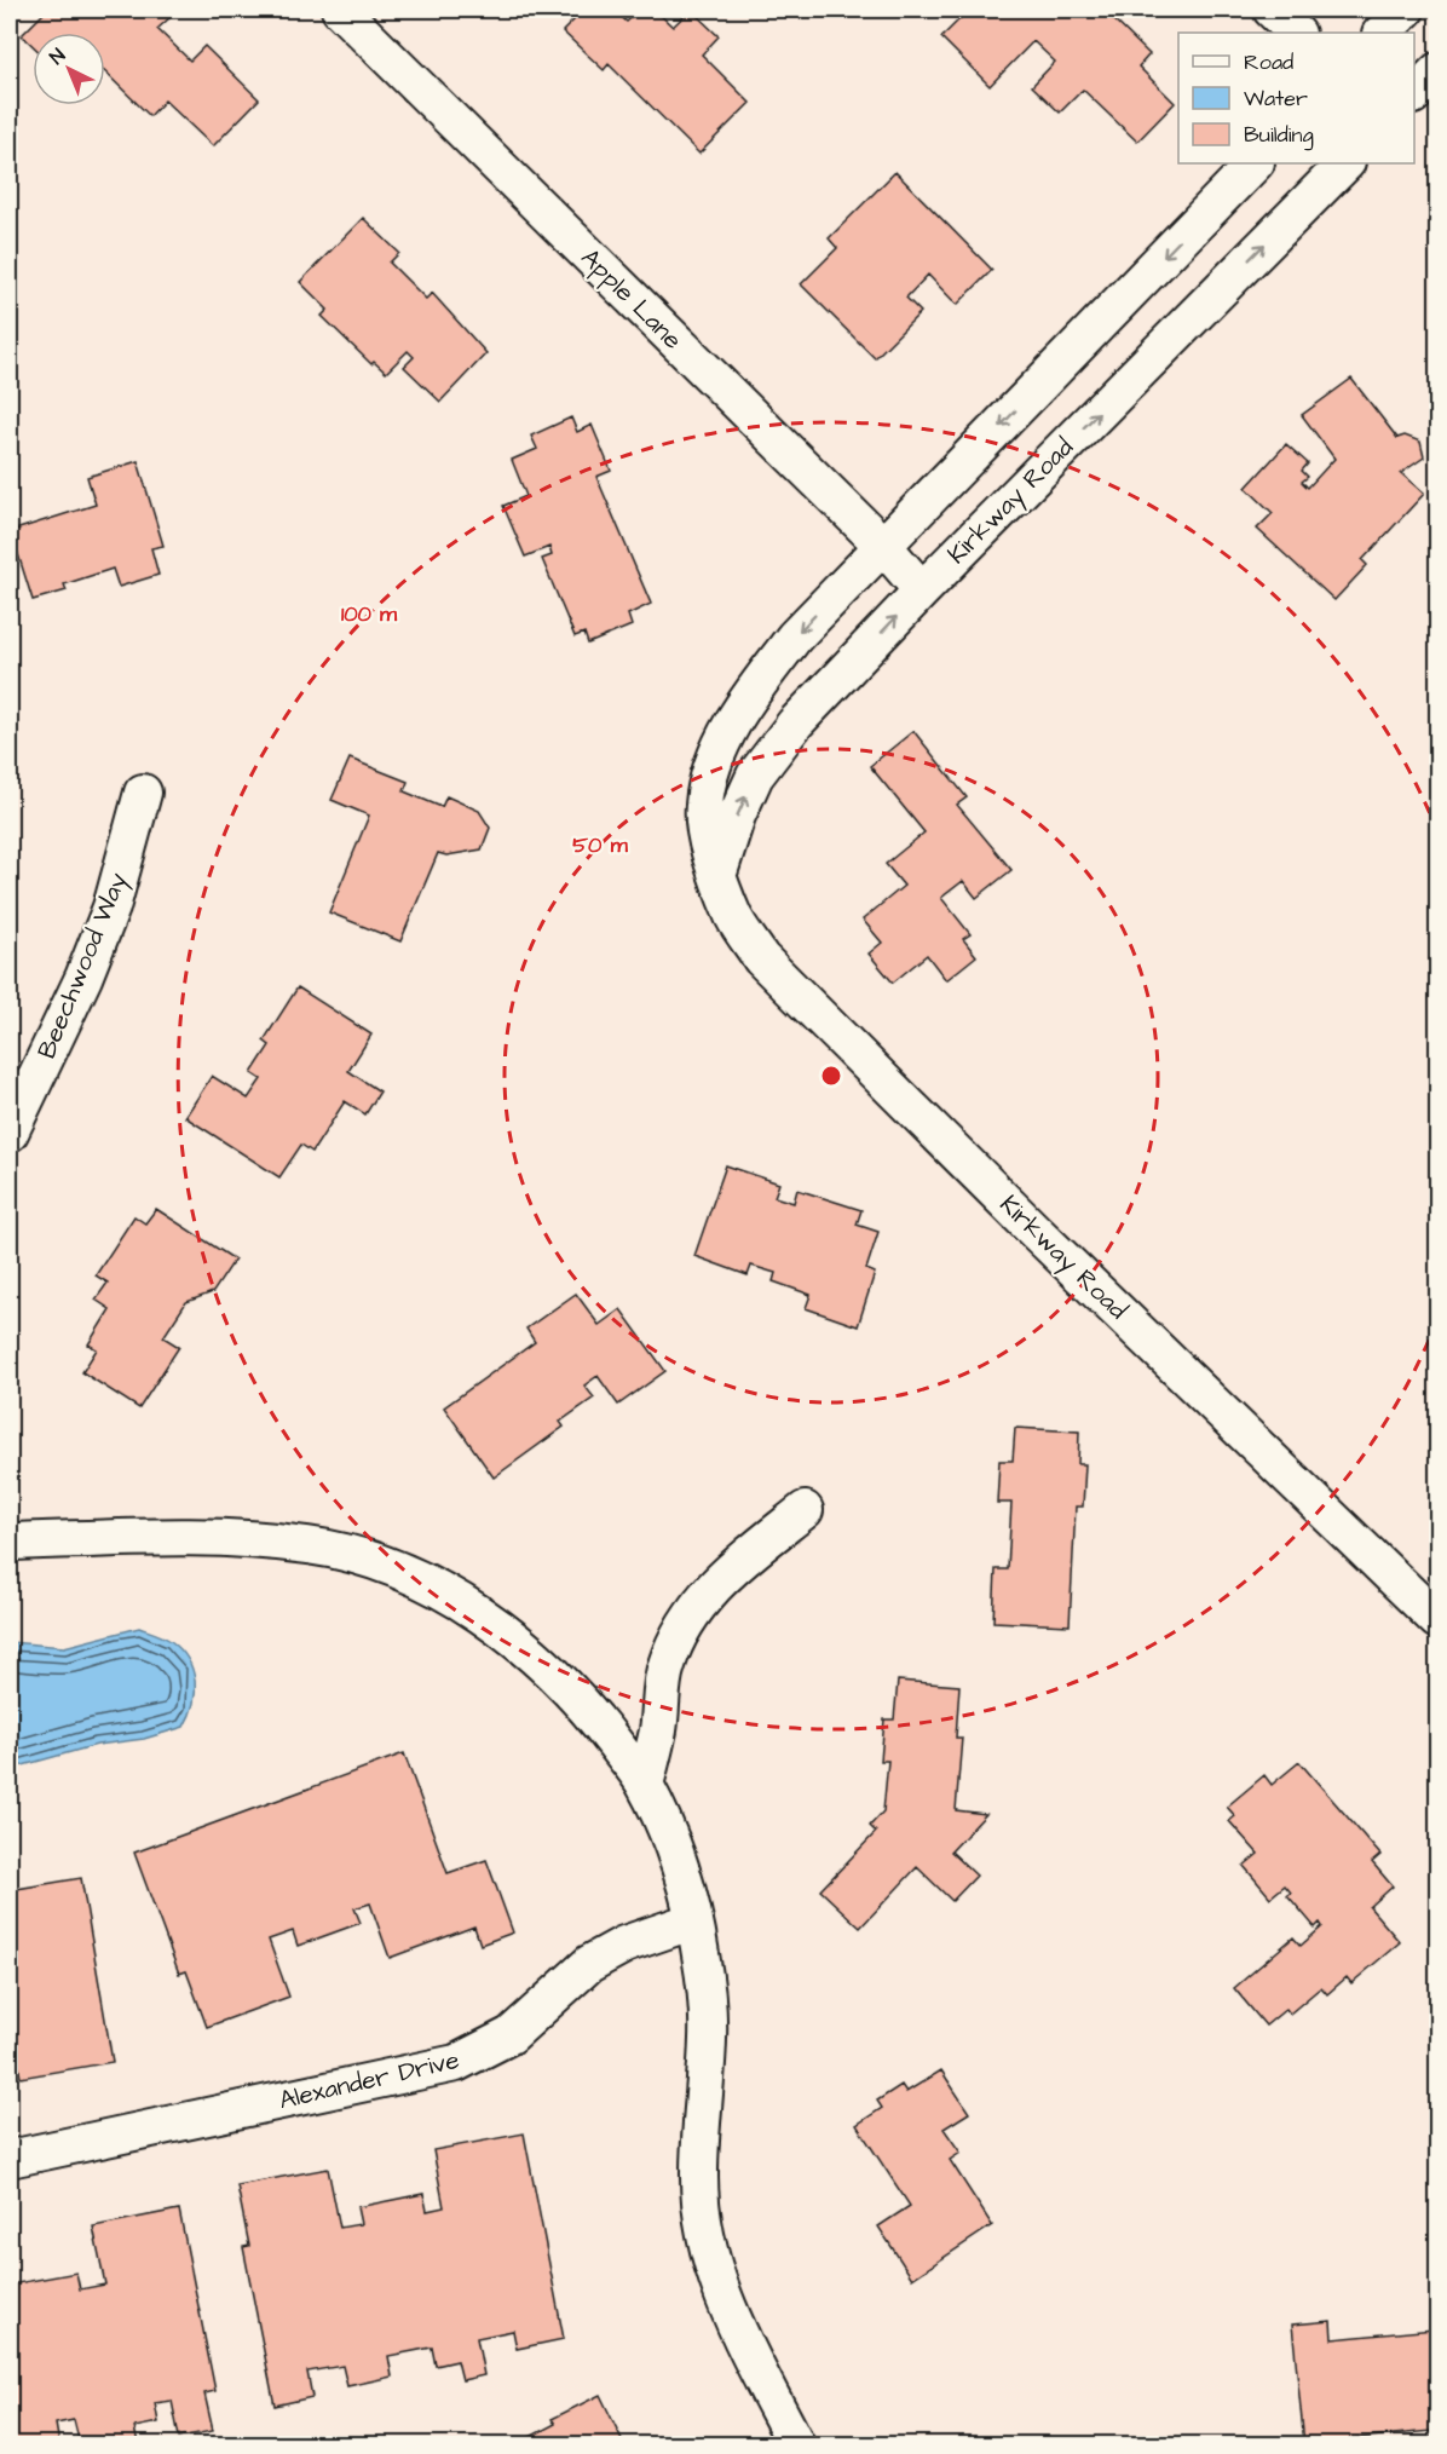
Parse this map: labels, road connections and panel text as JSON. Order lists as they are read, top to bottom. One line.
{"streets":{"street":["Apple Lane","Kirkway Road","Beechwood Way","Alexander Drive"]},"crossings":[["Apple Lane","Kirkway Road"]],"legend":["Road","Water","Building"],"north":"top left","rings":["100 m","50 m"]}
